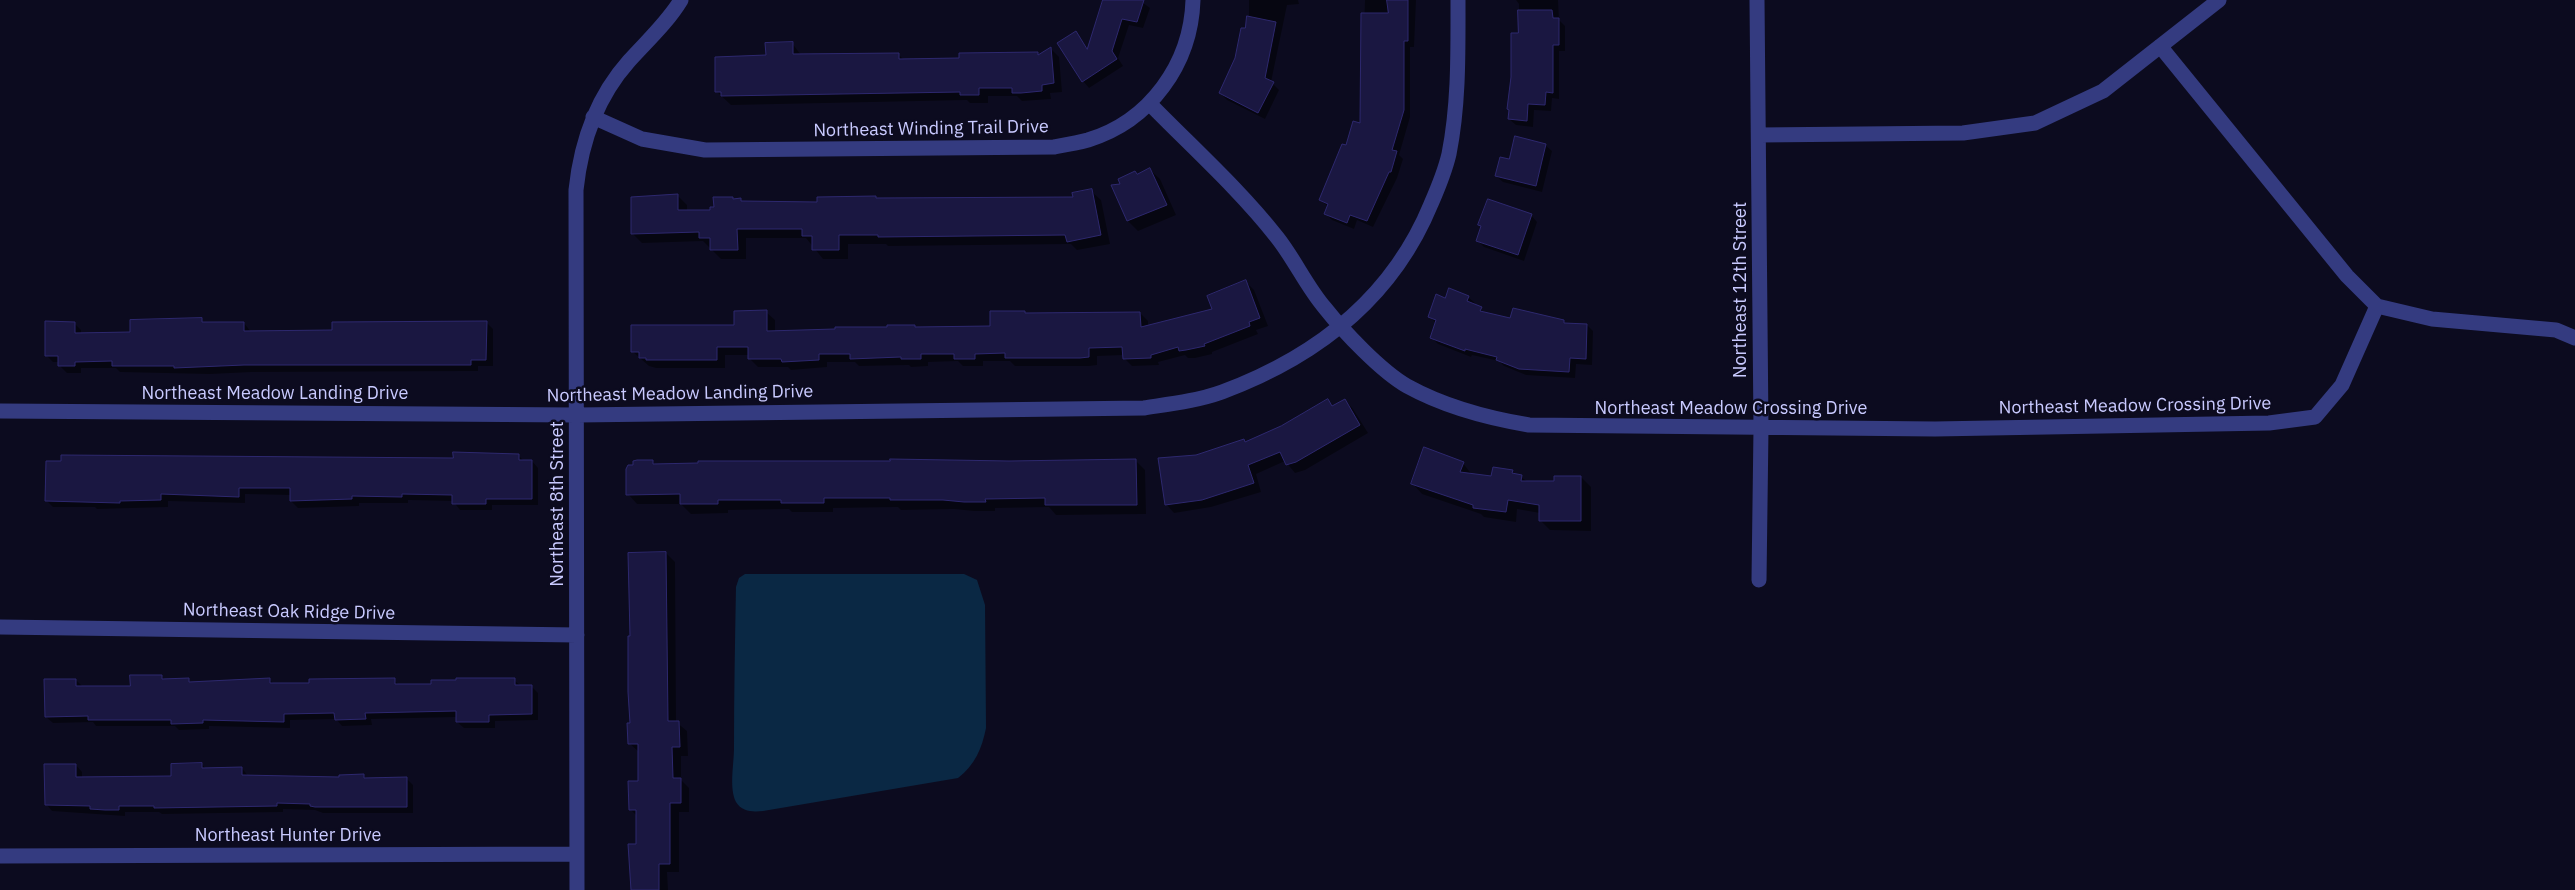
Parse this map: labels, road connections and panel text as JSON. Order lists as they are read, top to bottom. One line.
{"streets":{"street":["Northeast Winding Trail Drive","Northeast 12th Street","Northeast Meadow Landing Drive","Northeast Meadow Crossing Drive","Northeast 8th Street","Northeast Oak Ridge Drive","Northeast Hunter Drive"]},"crossings":[["Northeast Winding Trail Drive","Northeast Meadow Crossing Drive"],["Northeast Winding Trail Drive","Northeast 8th Street"],["Northeast 12th Street","Northeast Meadow Crossing Drive"],["Northeast Meadow Landing Drive","Northeast Meadow Crossing Drive"],["Northeast Meadow Landing Drive","Northeast 8th Street"],["Northeast 8th Street","Northeast Oak Ridge Drive"],["Northeast 8th Street","Northeast Hunter Drive"]]}
